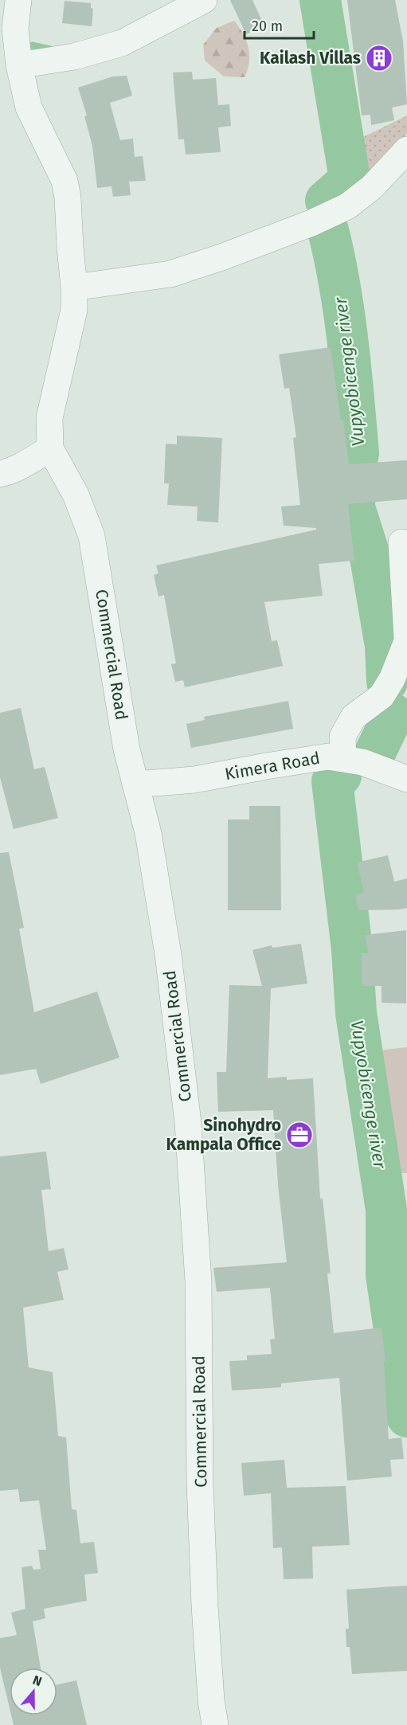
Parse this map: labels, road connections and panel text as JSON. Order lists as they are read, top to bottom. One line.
{"streets":{"street":["Commercial Road","Kimera Road"]},"crossings":[["Commercial Road","Kimera Road"]],"water":["Vupyobicenge river"],"places":{"building":["Kailash Villas"],"office":["Sinohydro Kampala Office"]},"scale_bar":"20 m","north":"top"}
